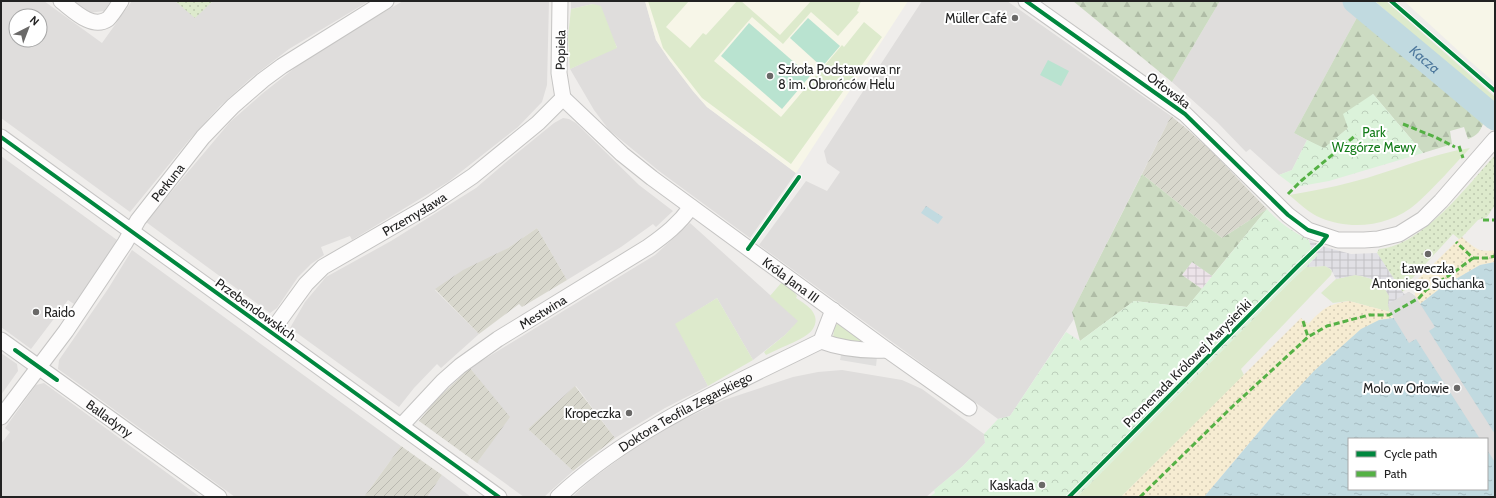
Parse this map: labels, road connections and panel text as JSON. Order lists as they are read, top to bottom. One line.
{"streets":{"street":["Popiela","Orłowska","Perkuna","Przemysława","Króla Jana III","Przebendowskich","Mestwina","Doktora Teofila Zegarskiego","Balladyny"],"cycle path":["Promenada Królowej Marysieńki"]},"crossings":[["Popiela","Przemysława"],["Popiela","Króla Jana III"],["Perkuna","Przebendowskich"],["Perkuna","Balladyny"],["Przemysława","Króla Jana III"],["Przemysława","Przebendowskich"],["Króla Jana III","Mestwina"],["Przebendowskich","Mestwina"]],"water":["Kacza"],"parks":["Park Wzgórze Mewy"],"places":["Müller Café","Szkoła Podstawowa nr 8 im. Obrońców Helu","Ławeczka Antoniego Suchanka","Raido","Molo w Orłowie","Kropeczka","Kaskada"],"legend":["Cycle path","Path"],"north":"top right"}
